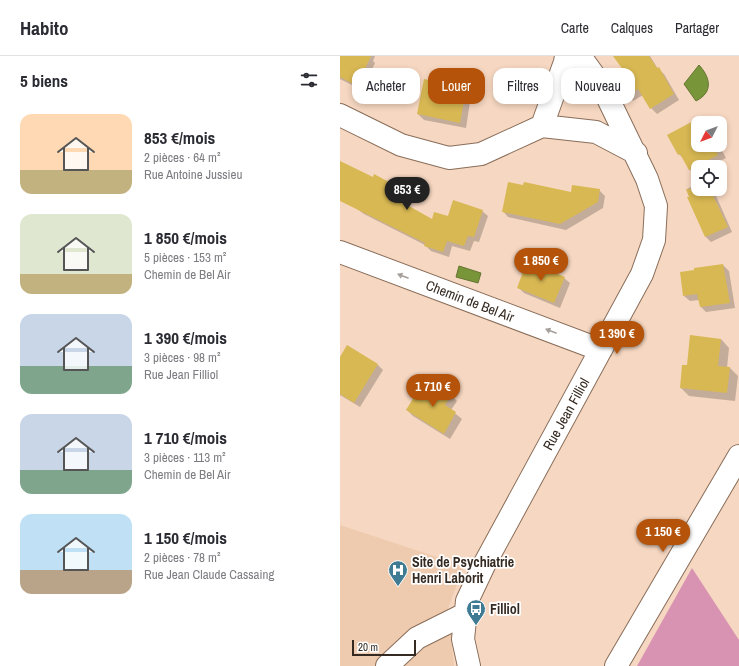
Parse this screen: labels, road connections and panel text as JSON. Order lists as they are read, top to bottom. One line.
{"streets":{"street":["Chemin de Bel Air","Rue Jean Filliol"]},"crossings":[["Chemin de Bel Air","Rue Jean Filliol"]],"one_way":["Chemin de Bel Air"],"places":{"hospital":["Site de Psychiatrie Henri Laborit"],"bus stop":["Filliol"]},"scale_bar":"20 m","north":"bottom left","page":{"header":"Habito","nav":["Carte","Calques","Partager"],"heading":"5 biens","chip":["Acheter","Louer","Filtres","Nouveau"],"list":[{"name":"853 €/mois","note":"2 pièces · 64 m² · Rue Antoine Jussieu"},{"name":"1 850 €/mois","note":"5 pièces · 153 m² · Chemin de Bel Air"},{"name":"1 390 €/mois","note":"3 pièces · 98 m² · Rue Jean Filliol"},{"name":"1 710 €/mois","note":"3 pièces · 113 m² · Chemin de Bel Air"},{"name":"1 150 €/mois","note":"2 pièces · 78 m² · Rue Jean Claude Cassaing"}],"price":["853 €","1 850 €","1 390 €","1 710 €","1 150 €"],"scale":"20 m"}}
